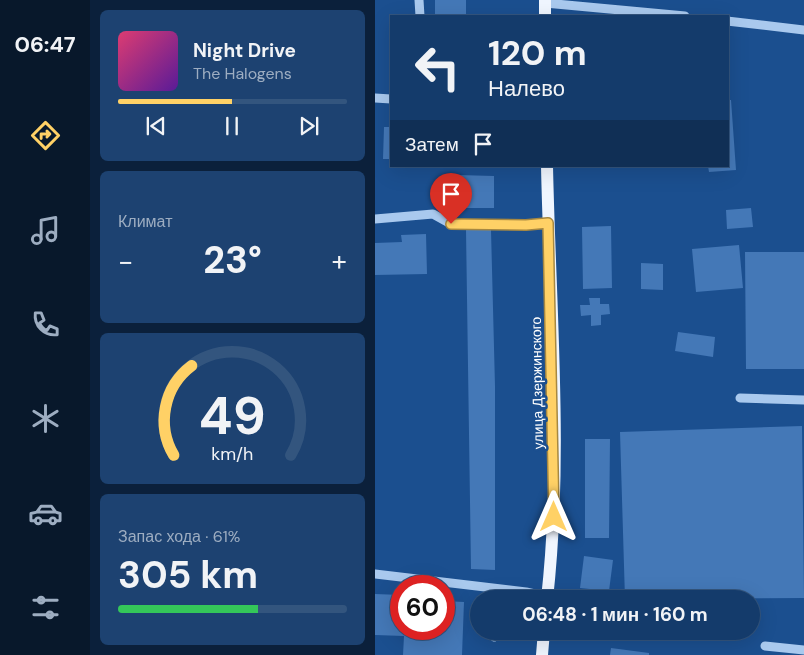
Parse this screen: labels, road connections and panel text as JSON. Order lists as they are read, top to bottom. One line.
{"streets":{"main road":["улица Дзержинского"]},"page":{"tabs":"06:47","turn":["120 m","Налево"],"song":["Night Drive","The Halogens"],"then":"Затем","tile":["Климат",["Запас хода · 61%","305 km"]],"heat":["−","23°","+"],"limit":"60","trip":"06:48 · 1 мин · 160 m","gauge":["49","km/h"]}}
